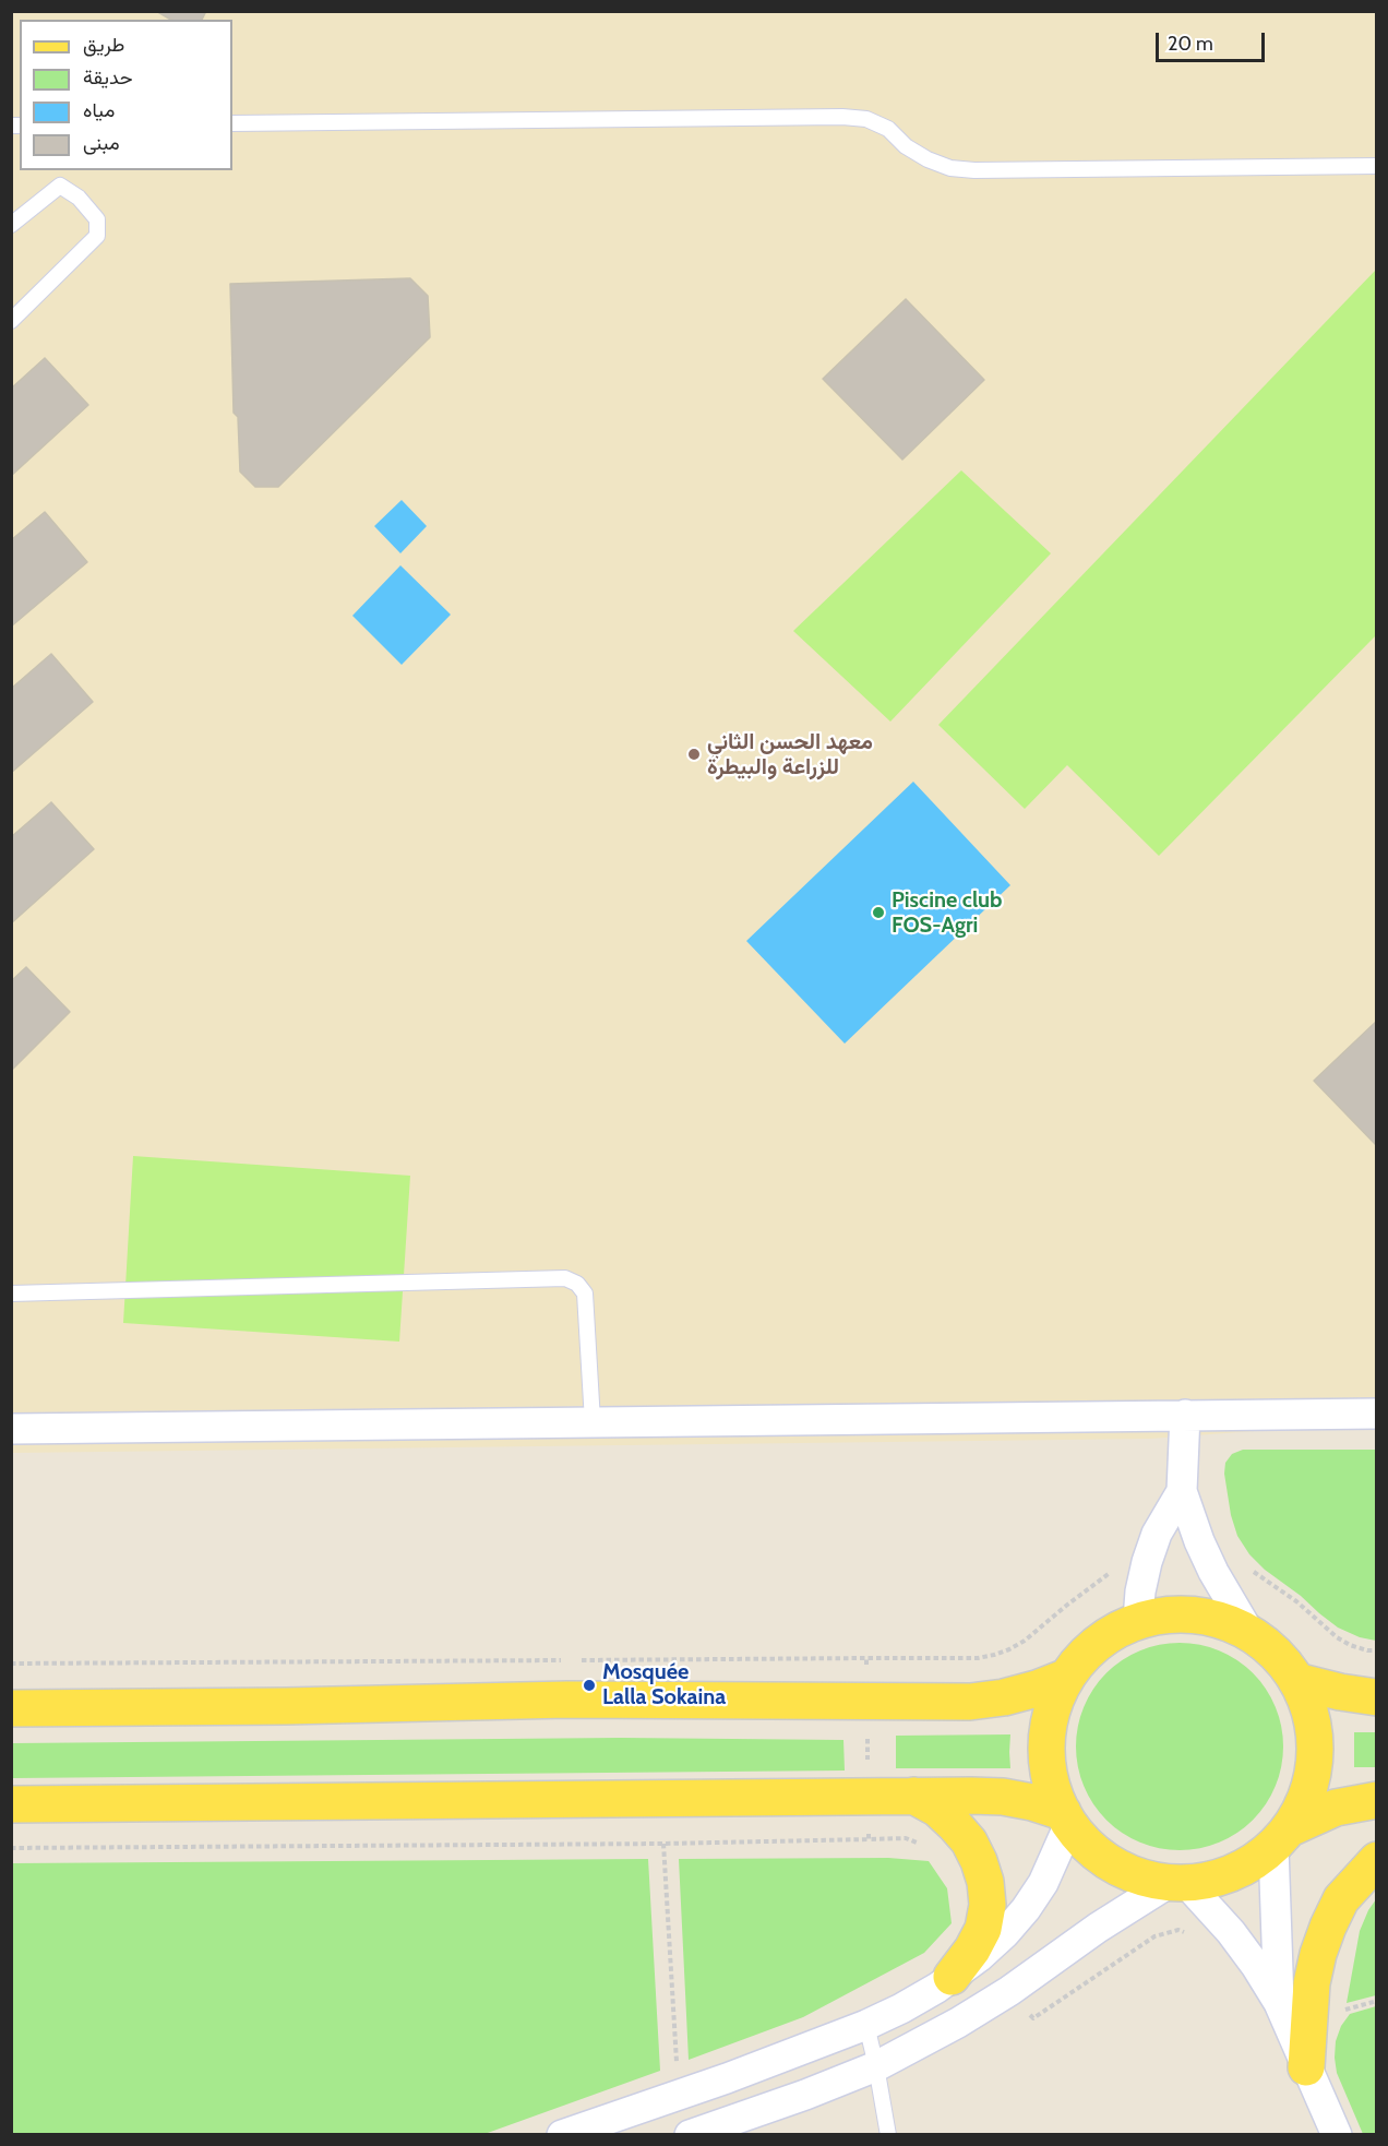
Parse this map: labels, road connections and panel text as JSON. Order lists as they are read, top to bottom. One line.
{"places":["معهد الحسن الثاني للزراعة والبيطرة","Piscine club FOS-Agri","Mosquée Lalla Sokaina"],"legend":["طريق","حديقة","مياه","مبنى"],"scale_bar":"20 m"}
